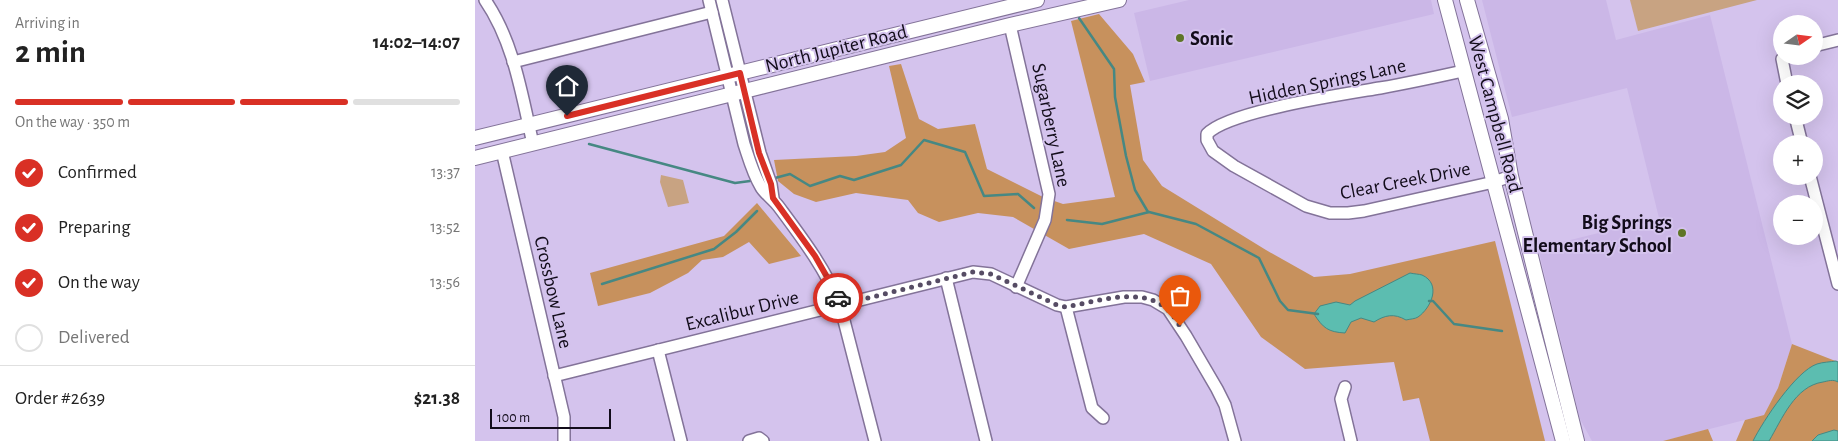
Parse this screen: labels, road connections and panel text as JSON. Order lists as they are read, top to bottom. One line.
{"streets":{"main road":["North Jupiter Road","West Campbell Road"],"street":["Hidden Springs Lane","Sugarberry Lane","Clear Creek Drive","Crossbow Lane","Excalibur Drive"]},"crossings":[["North Jupiter Road","Sugarberry Lane"],["North Jupiter Road","Crossbow Lane"],["Hidden Springs Lane","West Campbell Road"],["Hidden Springs Lane","Clear Creek Drive"],["West Campbell Road","Clear Creek Drive"],["Sugarberry Lane","Excalibur Drive"],["Crossbow Lane","Excalibur Drive"]],"places":["Sonic","Big Springs Elementary School"],"scale_bar":"100 m","north":"right","page":{"heading":["2 min","Arriving in","14:02–14:07"],"panel":["Order #2639","$21.38"],"map_buttons":["+","−"],"bar":"On the way · 350 m","list":[["Confirmed","13:37"],["Preparing","13:52"],["On the way","13:56"],"Delivered"],"scale":"100 m"}}
